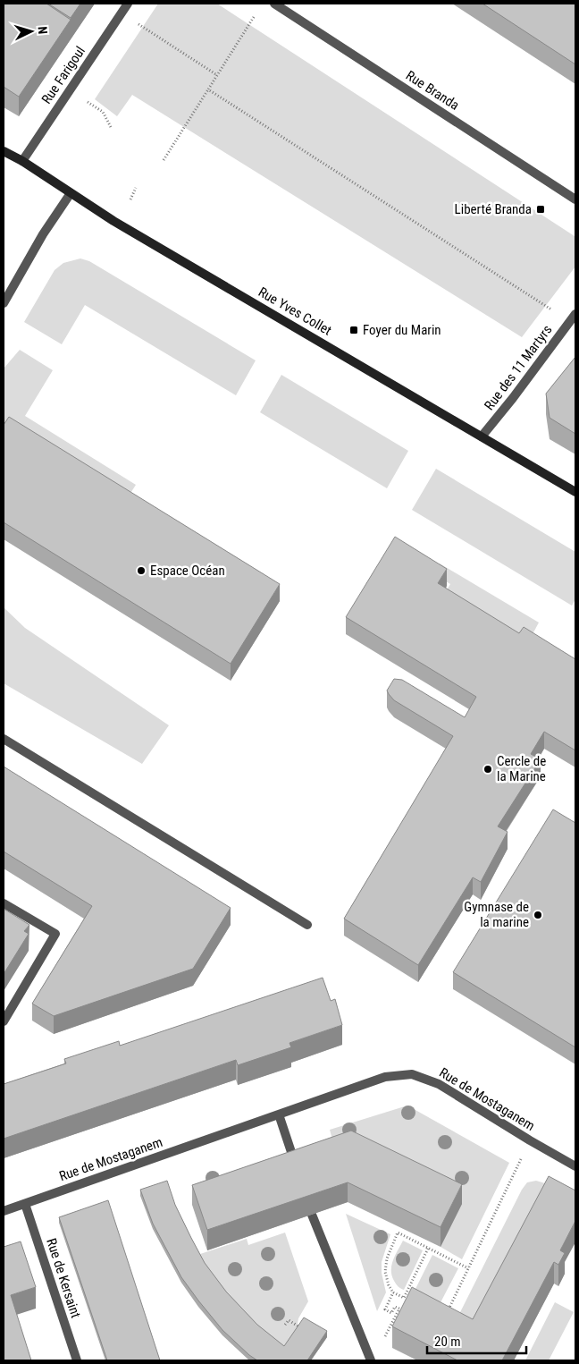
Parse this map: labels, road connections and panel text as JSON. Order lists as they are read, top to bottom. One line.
{"streets":{"main road":["Rue Yves Collet"],"street":["Rue Farigoul","Rue Branda","Rue des 11 Martyrs","Rue de Mostaganem","Rue de Kersaint"]},"crossings":[["Rue Farigoul","Rue Yves Collet"],["Rue Yves Collet","Rue des 11 Martyrs"],["Rue de Mostaganem","Rue de Kersaint"]],"places":{"transit":["Liberté Branda","Foyer du Marin"],"other":["Espace Océan","Cercle de la Marine","Gymnase de la marine"]},"scale_bar":"20 m","north":"right"}
